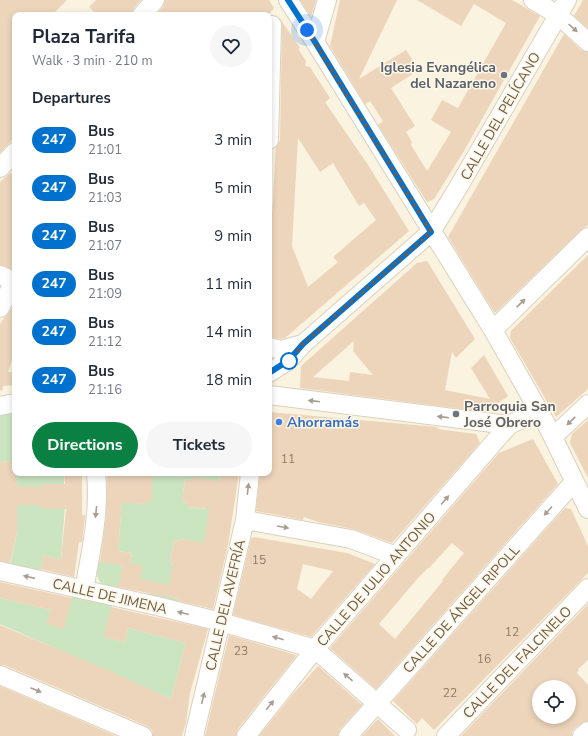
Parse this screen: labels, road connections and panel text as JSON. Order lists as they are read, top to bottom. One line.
{"streets":{"street":["CALLE DEL PELÍCANO","CALLE DE JULIO ANTONIO","CALLE DE JIMENA","CALLE DEL AVEFRÍA","CALLE DE ÁNGEL RIPOLL","CALLE DEL FALCINELO"]},"crossings":[["CALLE DE JULIO ANTONIO","CALLE DE JIMENA"],["CALLE DE JIMENA","CALLE DEL AVEFRÍA"]],"one_way":["CALLE DE JULIO ANTONIO","CALLE DEL AVEFRÍA","CALLE DE ÁNGEL RIPOLL"],"places":["Iglesia Evangélica del Nazareno","Parroquia San José Obrero","Ahorramás"],"lines":["bus line 247"],"house_numbers":["11","15","12","23","16","22"],"page":{"heading":[["Plaza Tarifa","Walk · 3 min · 210 m"],"Departures"],"list":[{"mark":"247","name":"Bus","note":"21:01","value":"3 min"},{"mark":"247","name":"Bus","note":"21:03","value":"5 min"},{"mark":"247","name":"Bus","note":"21:07","value":"9 min"},{"mark":"247","name":"Bus","note":"21:09","value":"11 min"},{"mark":"247","name":"Bus","note":"21:12","value":"14 min"},{"mark":"247","name":"Bus","note":"21:16","value":"18 min"}],"buttons":["Directions","Tickets"]}}
